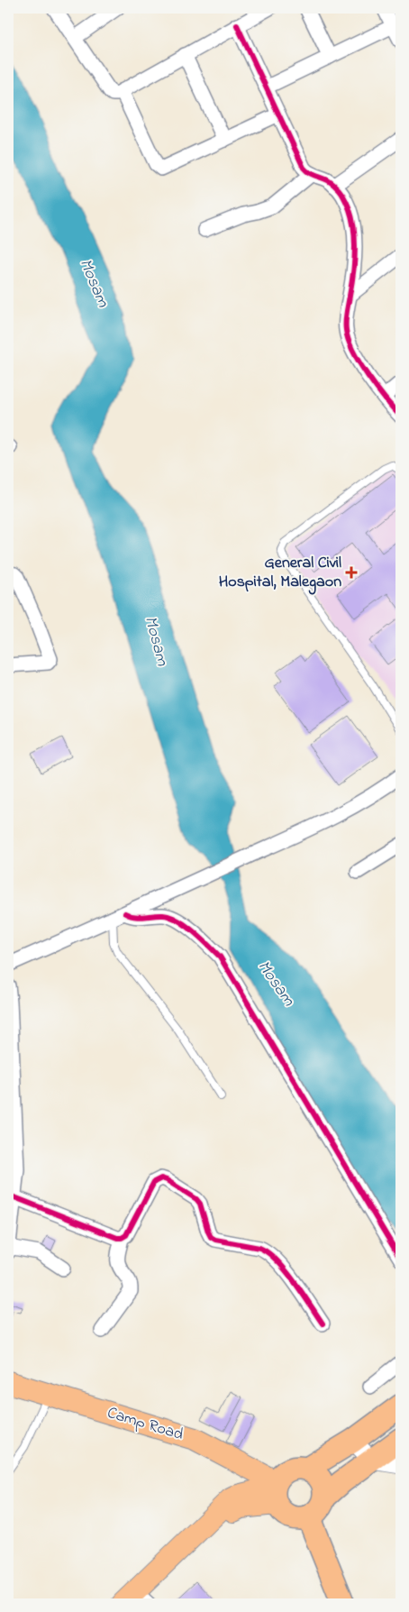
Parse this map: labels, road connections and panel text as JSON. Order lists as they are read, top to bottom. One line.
{"streets":{"main road":["Camp Road"]},"water":["Mosam"],"places":{"health":["General Civil Hospital, Malegaon"]}}
